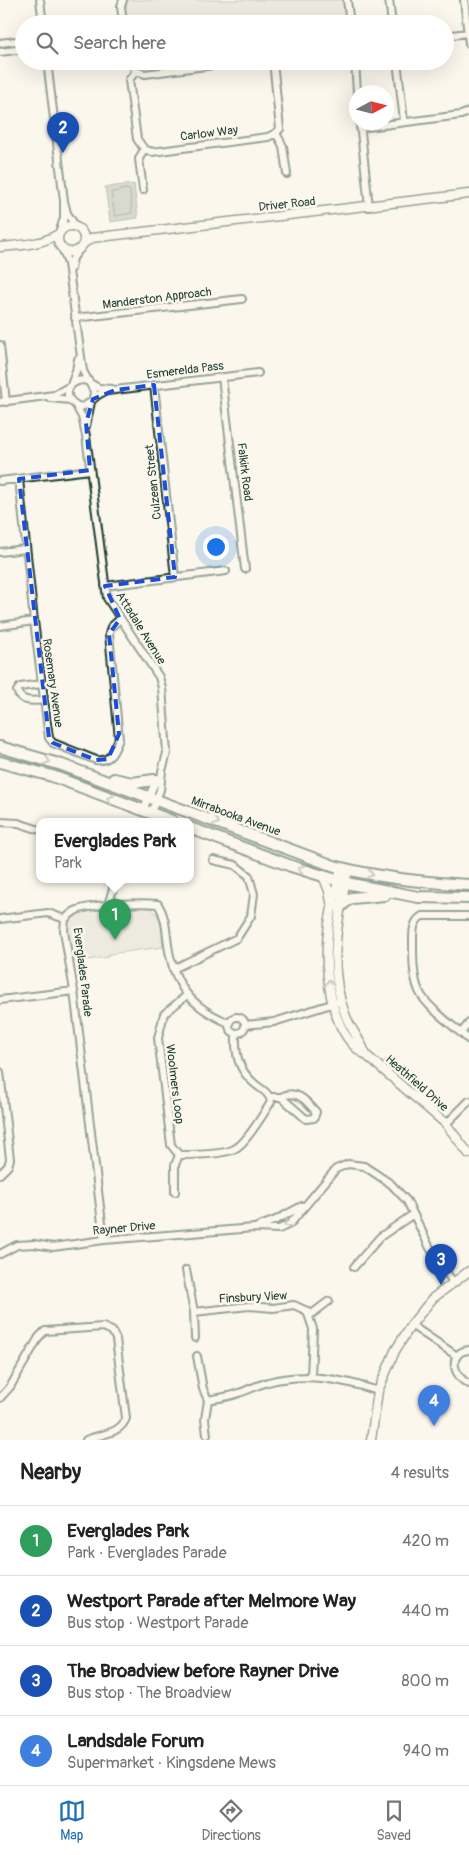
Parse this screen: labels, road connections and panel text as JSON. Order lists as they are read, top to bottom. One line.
{"streets":{"main road":["Mirrabooka Avenue"],"street":["Carlow Way","Driver Road","Manderston Approach","Esmerelda Pass","Falkirk Road","Culzean Street","Attadale Avenue","Rosemary Avenue","Everglades Parade","Heathfield Drive","Woolmers Loop","Rayner Drive","Finsbury View"]},"crossings":[["Esmerelda Pass","Falkirk Road"],["Esmerelda Pass","Culzean Street"],["Esmerelda Pass","Attadale Avenue"],["Attadale Avenue","Rosemary Avenue"],["Attadale Avenue","Mirrabooka Avenue"],["Mirrabooka Avenue","Heathfield Drive"],["Everglades Parade","Woolmers Loop"],["Everglades Parade","Rayner Drive"]],"north":"right","page":{"search":"Search here","pins":["2","1","3","4"],"popup":["Everglades Park","Park"],"heading":["Nearby","4 results"],"list":[{"mark":"1","name":"Everglades Park","note":"Park · Everglades Parade","value":"420 m"},{"mark":"2","name":"Westport Parade after Melmore Way","note":"Bus stop · Westport Parade","value":"440 m"},{"mark":"3","name":"The Broadview before Rayner Drive","note":"Bus stop · The Broadview","value":"800 m"},{"mark":"4","name":"Landsdale Forum","note":"Supermarket · Kingsdene Mews","value":"940 m"}],"nav":["Map","Directions","Saved"]}}
